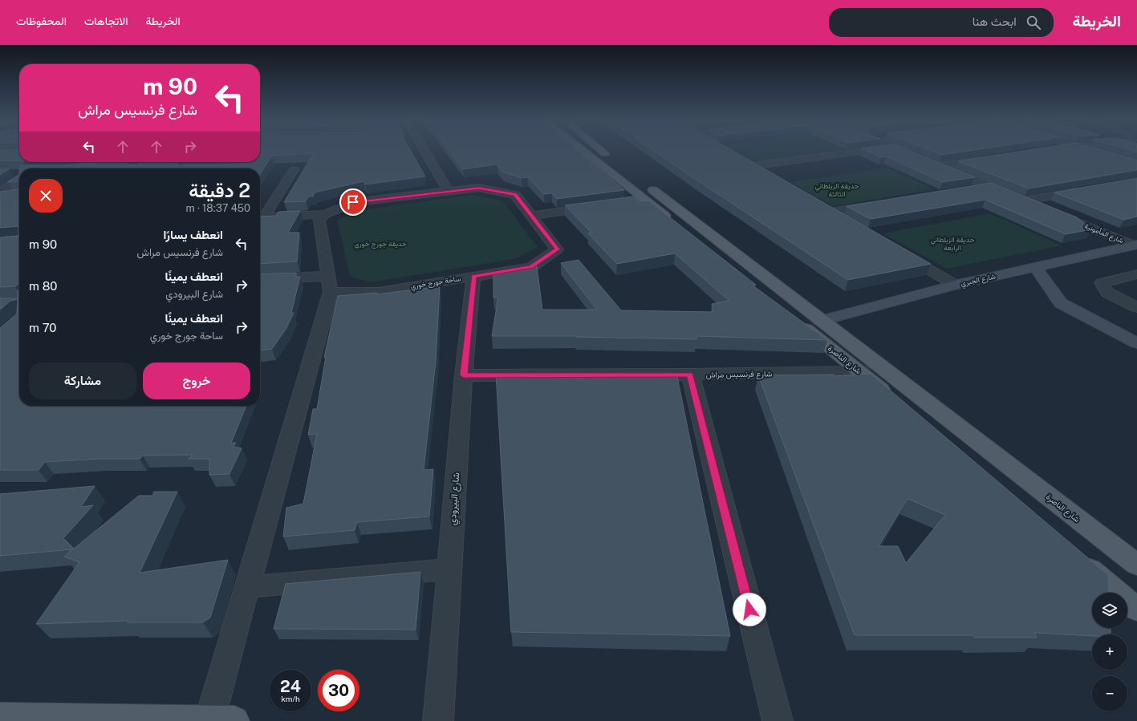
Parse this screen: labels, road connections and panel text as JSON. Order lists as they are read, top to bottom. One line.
{"streets":{"main road":["شارع الجبري","شارع الناصرة"],"street":["شارع المأمونية","ساحة جورج خوري","شارع فرنسيس مراش","شارع البيرودي"]},"crossings":[["شارع المأمونية","شارع الجبري"],["شارع الجبري","شارع الناصرة"],["ساحة جورج خوري","شارع البيرودي"],["شارع الناصرة","شارع فرنسيس مراش"],["شارع فرنسيس مراش","شارع البيرودي"]],"parks":["حديقة الزبلطاني الثالثة","حديقة الزبلطاني الرابعة","حديقة جورج خوري"],"page":{"header":"الخريطة","search":"ابحث هنا","nav":["الخريطة","الاتجاهات","المحفوظات"],"turn":["90 m","شارع فرنسيس مراش"],"heading":["2 دقيقة","450 m · 18:37"],"list":[{"name":"انعطف يسارًا","note":"شارع فرنسيس مراش","value":"90 m"},{"name":"انعطف يمينًا","note":"شارع البيرودي","value":"80 m"},{"name":"انعطف يمينًا","note":"ساحة جورج خوري","value":"70 m"}],"buttons":["خروج","مشاركة"],"map_buttons":["+","−"],"speed":"24 km/h","limit":"30"}}
